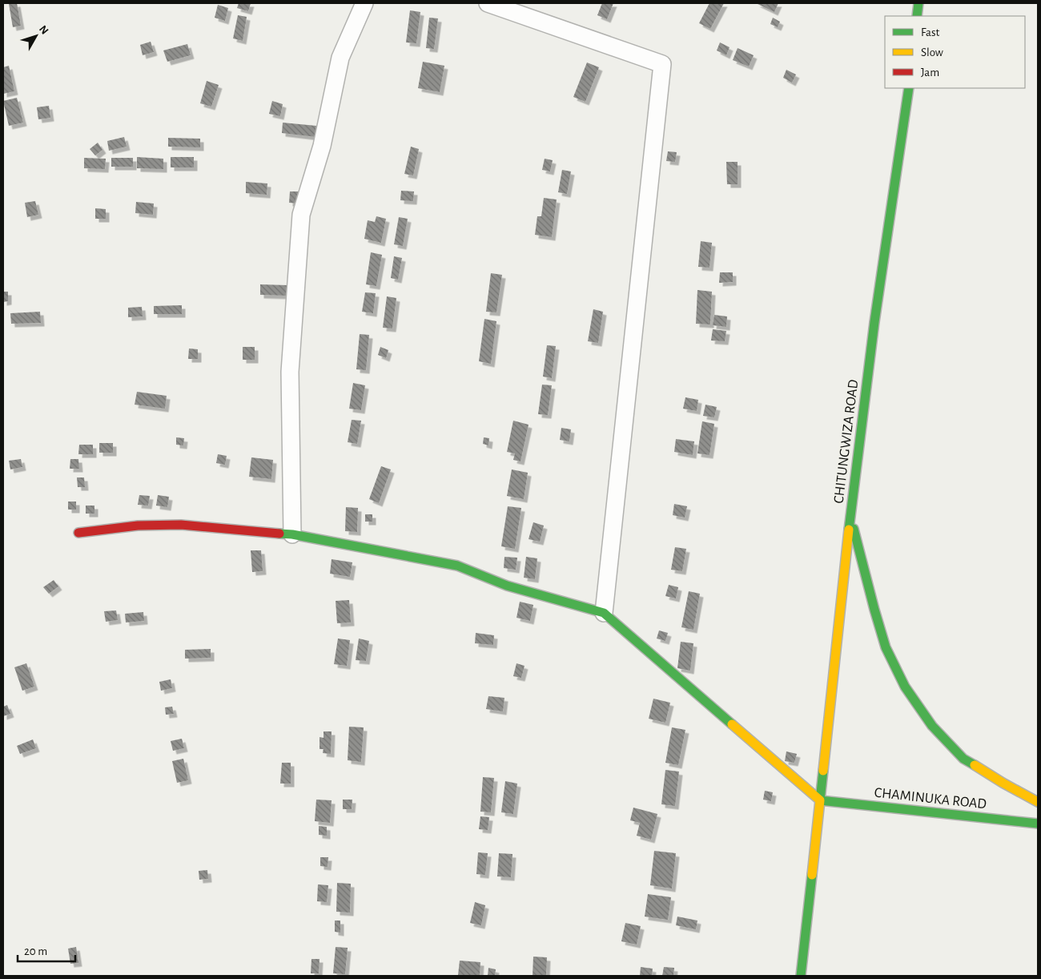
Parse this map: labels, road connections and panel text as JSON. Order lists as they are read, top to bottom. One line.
{"streets":{"main road":["CHITUNGWIZA ROAD","CHAMINUKA ROAD"]},"crossings":[["CHITUNGWIZA ROAD","CHAMINUKA ROAD"]],"legend":["Fast","Slow","Jam"],"scale_bar":"20 m","north":"top right"}
